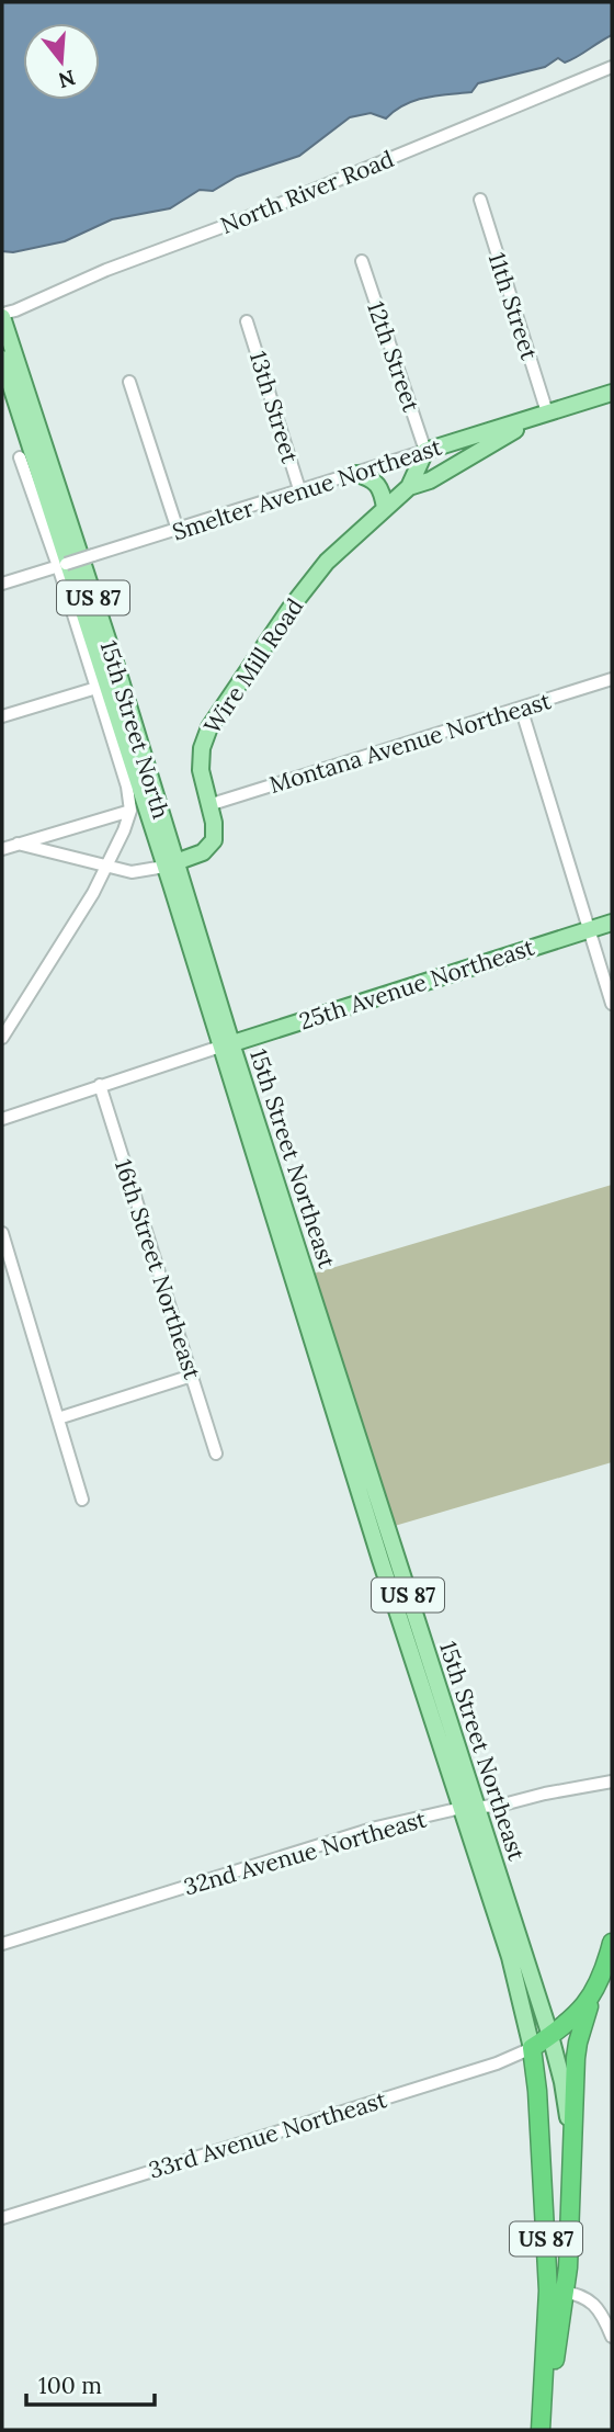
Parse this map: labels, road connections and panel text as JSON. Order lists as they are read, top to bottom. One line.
{"streets":{"highway":["US 87","15th Street Northeast"],"main road":["Smelter Avenue Northeast","Wire Mill Road","15th Street North","25th Avenue Northeast"],"street":["North River Road","11th Street","12th Street","13th Street","Montana Avenue Northeast","16th Street Northeast","32nd Avenue Northeast","33rd Avenue Northeast"]},"crossings":[["North River Road","15th Street North"],["11th Street","Smelter Avenue Northeast"],["12th Street","Smelter Avenue Northeast"],["12th Street","Wire Mill Road"],["13th Street","Smelter Avenue Northeast"],["Smelter Avenue Northeast","Wire Mill Road"],["Smelter Avenue Northeast","15th Street North"],["Wire Mill Road","15th Street North"],["Wire Mill Road","Montana Avenue Northeast"],["15th Street North","15th Street Northeast"],["25th Avenue Northeast","15th Street Northeast"],["25th Avenue Northeast","16th Street Northeast"],["15th Street Northeast","32nd Avenue Northeast"],["15th Street Northeast","33rd Avenue Northeast"]],"scale_bar":"100 m","north":"bottom"}
